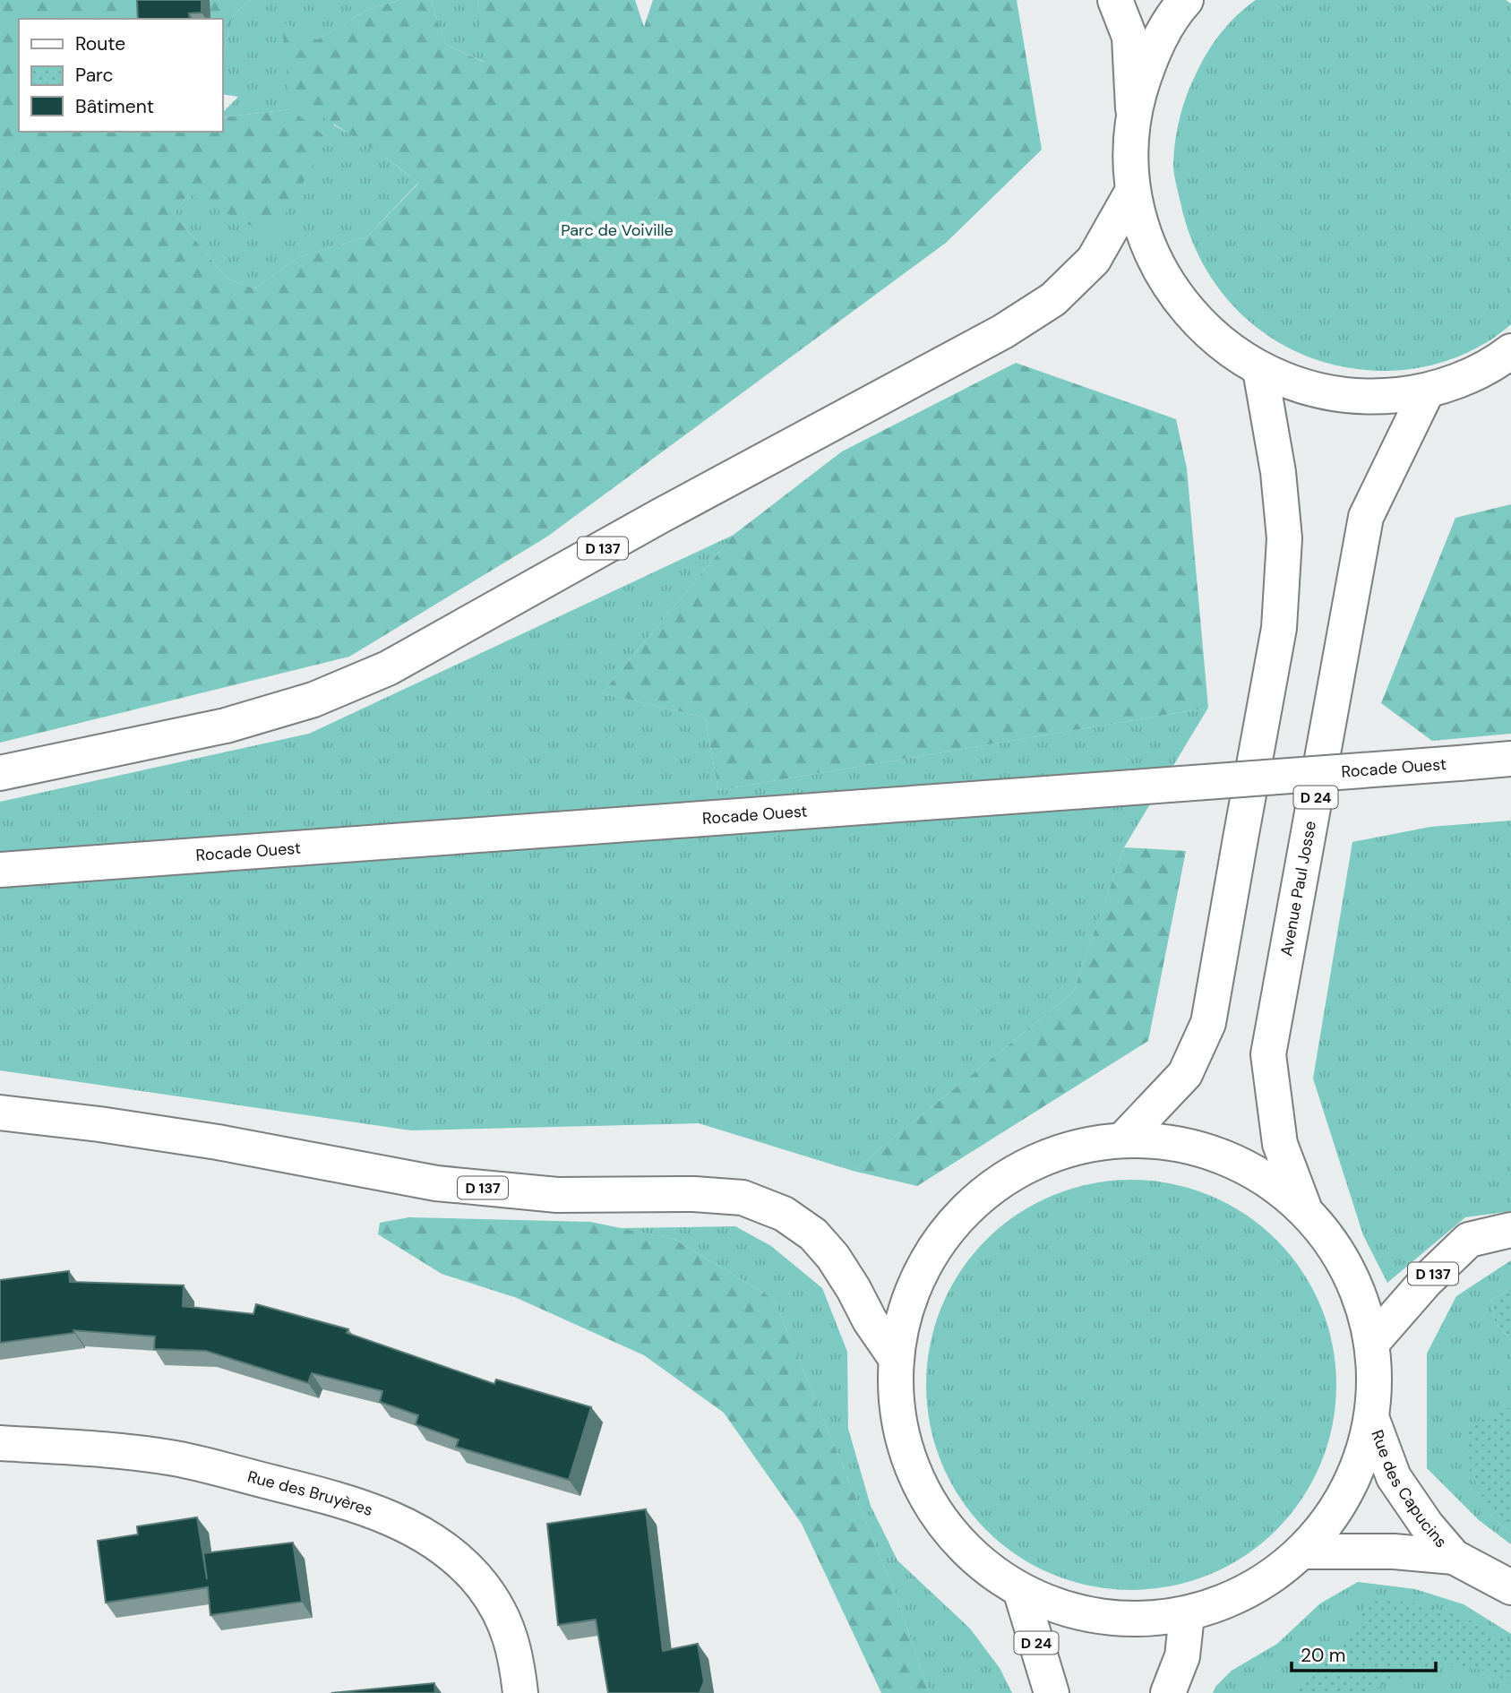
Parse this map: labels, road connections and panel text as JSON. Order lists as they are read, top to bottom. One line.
{"streets":{"main road":["D 137","Rocade Ouest","D 24","Avenue Paul Josse","Rue des Capucins","Rue des Bruyères"]},"parks":["Parc de Voiville"],"legend":["Route","Parc","Bâtiment"],"scale_bar":"20 m"}
